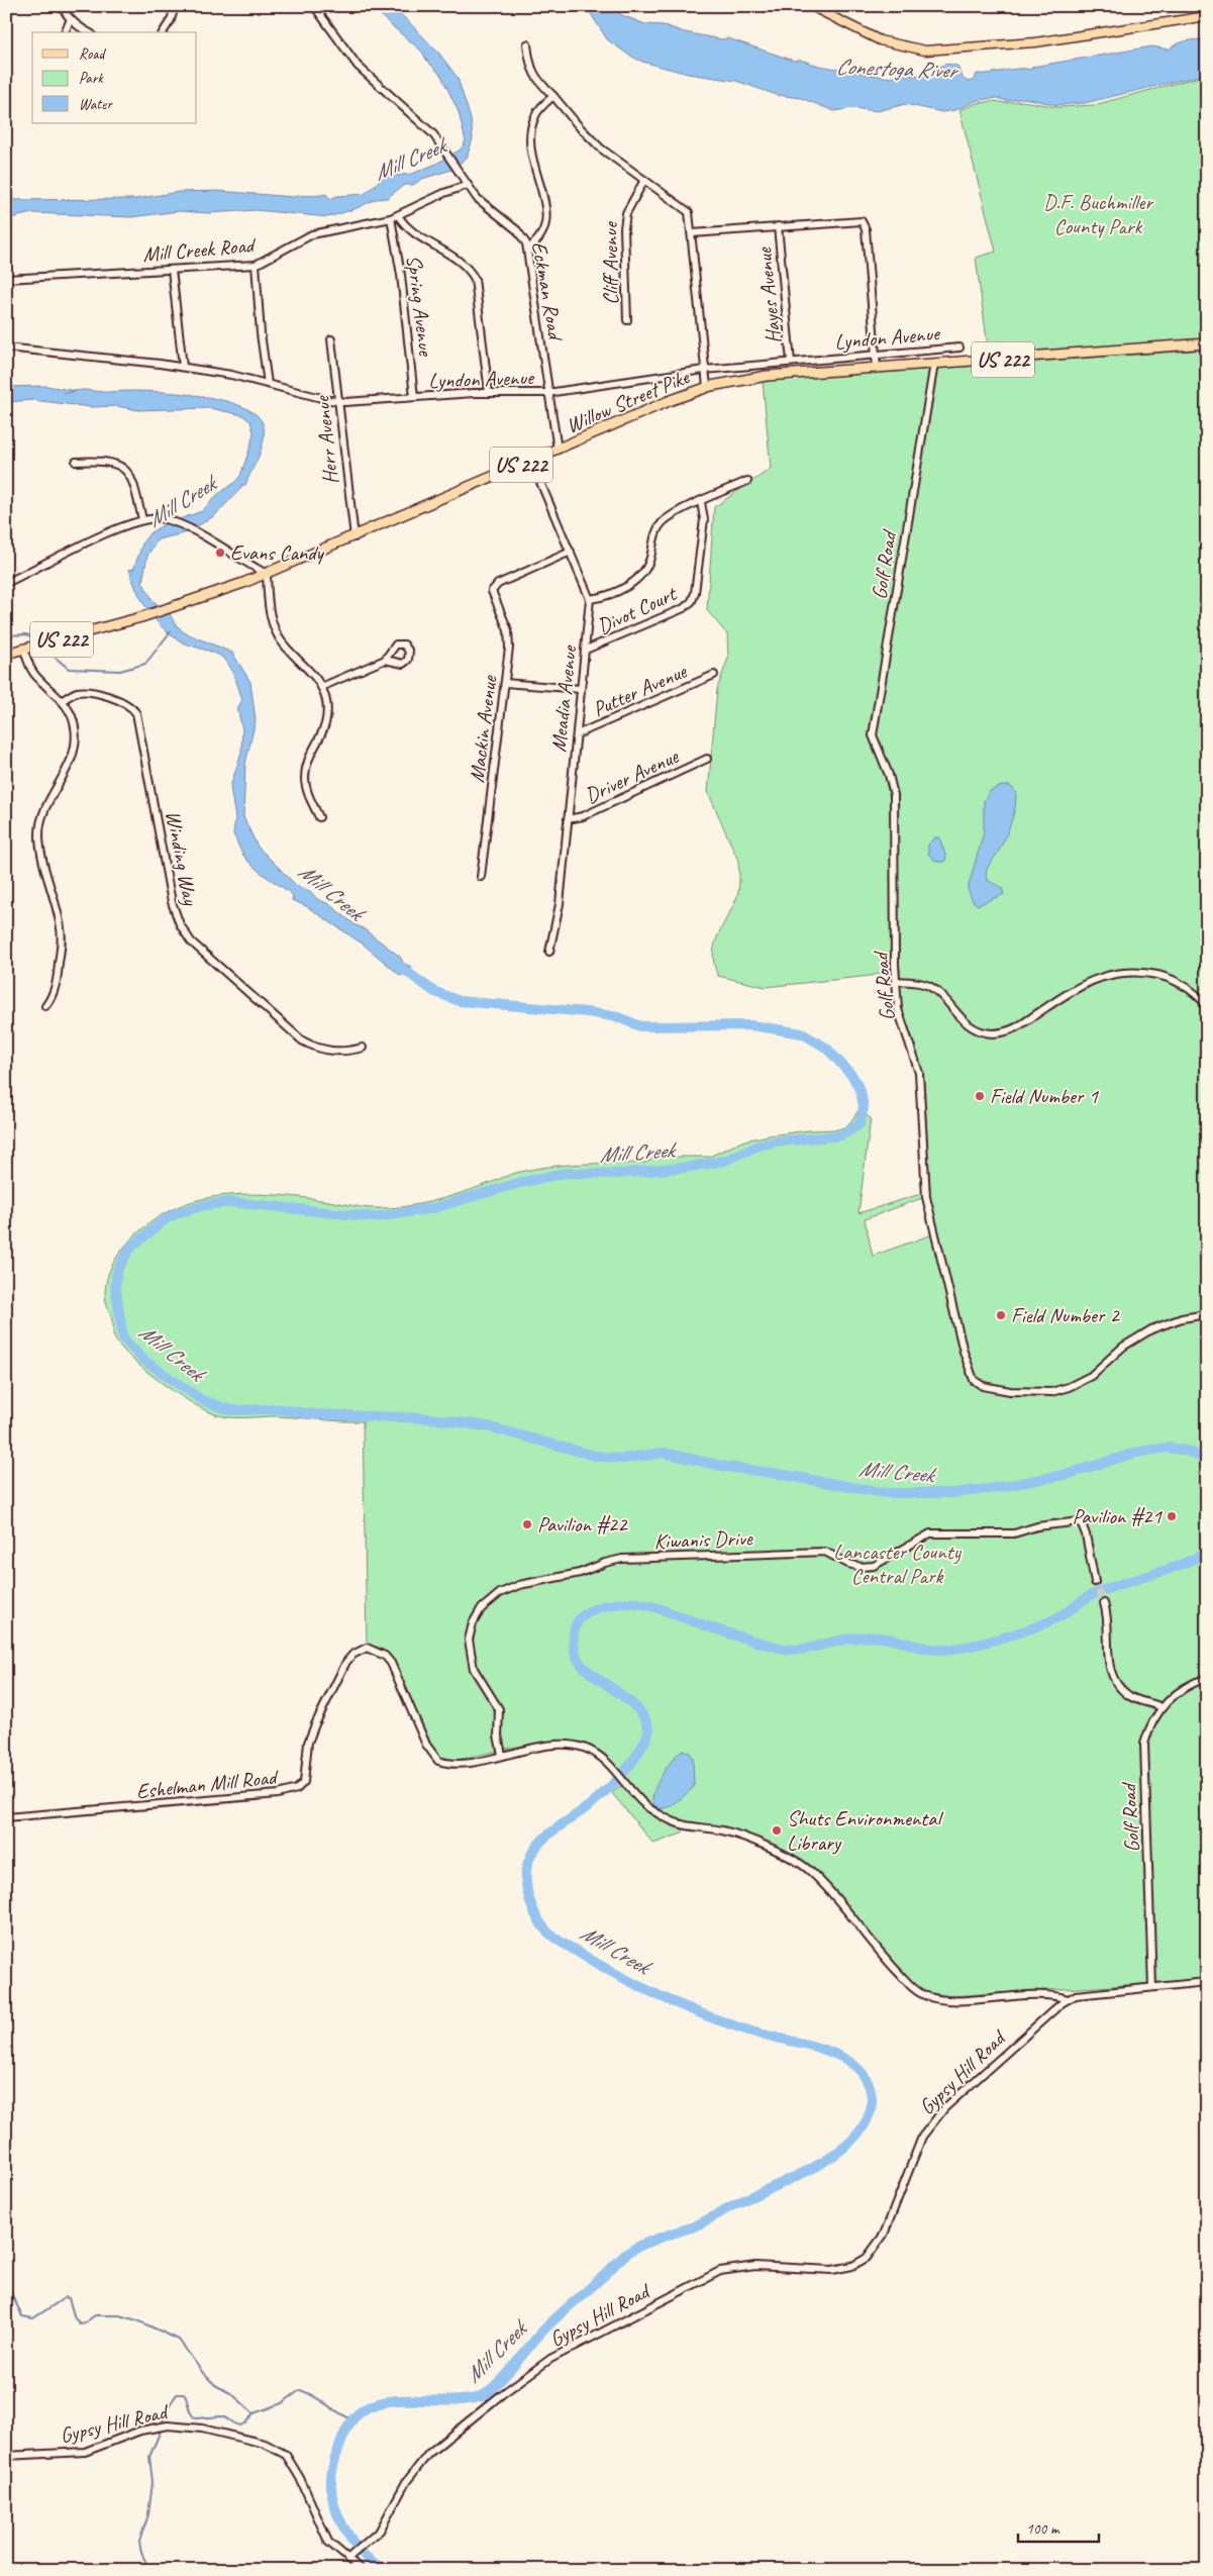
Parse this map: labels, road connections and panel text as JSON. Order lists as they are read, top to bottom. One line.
{"streets":{"highway":["US 222","Willow Street Pike"],"street":["Mill Creek Road","Cliff Avenue","Eckman Road","Hayes Avenue","Spring Avenue","Lyndon Avenue","Herr Avenue","Golf Road","Divot Court","Putter Avenue","Meadia Avenue","Mackin Avenue","Driver Avenue","Winding Way","Kiwanis Drive","Eshelman Mill Road","Gypsy Hill Road"]},"crossings":[["Mill Creek Road","Eckman Road"],["Mill Creek Road","Spring Avenue"],["Eckman Road","Lyndon Avenue"],["Eckman Road","Willow Street Pike"],["Hayes Avenue","Lyndon Avenue"],["Spring Avenue","Lyndon Avenue"],["Lyndon Avenue","Herr Avenue"],["Willow Street Pike","Herr Avenue"],["Willow Street Pike","Golf Road"],["Willow Street Pike","Meadia Avenue"],["Golf Road","Eshelman Mill Road"],["Divot Court","Meadia Avenue"],["Putter Avenue","Meadia Avenue"],["Meadia Avenue","Mackin Avenue"],["Meadia Avenue","Driver Avenue"],["Kiwanis Drive","Eshelman Mill Road"],["Eshelman Mill Road","Gypsy Hill Road"]],"water":["Conestoga River","Mill Creek"],"parks":["D.F. Buchmiller County Park","Lancaster County Central Park"],"places":["Evans Candy","Field Number 1","Field Number 2","Pavilion #21","Pavilion #22","Shuts Environmental Library"],"legend":["Road","Park","Water"],"scale_bar":"100 m"}
